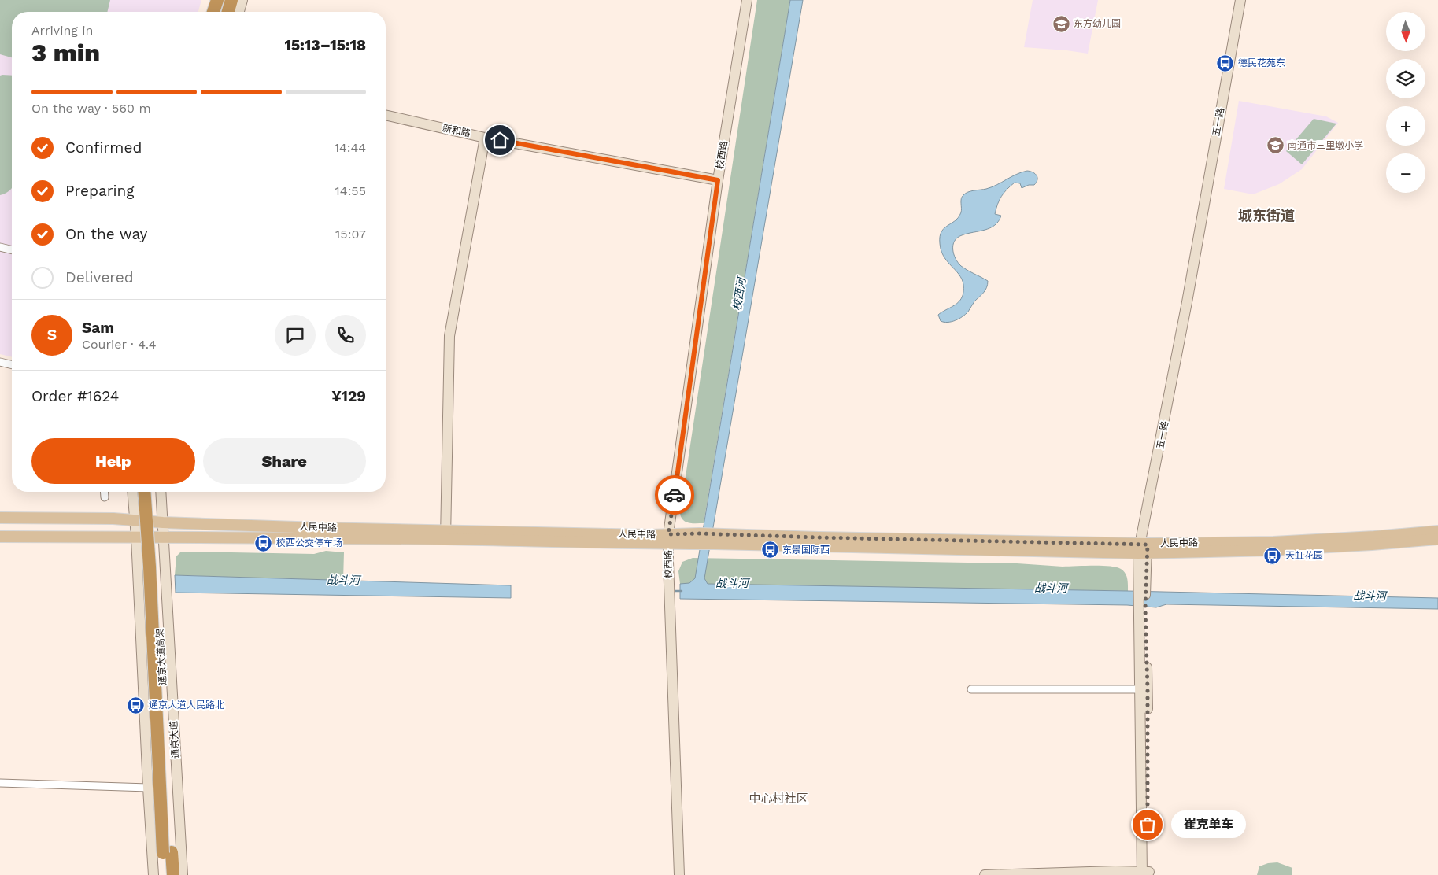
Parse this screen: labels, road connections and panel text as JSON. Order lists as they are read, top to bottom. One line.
{"streets":{"highway":["通京大道高架"],"main road":["五一路","新和路","校西路","人民中路","通京大道"]},"crossings":[["五一路","人民中路"],["新和路","校西路"],["校西路","人民中路"],["人民中路","通京大道"]],"districts":["城东街道","中心村社区"],"water":["校西河","战斗河"],"places":{"school or university":["东方幼儿园","南通市三里墩小学"],"bus stop":["德民花苑东","校西公交停车场","东景国际西","天虹花园","通京大道人民路北"],"other":["崔克单车"]},"north":"bottom","page":{"map_buttons":["+","−"],"heading":["3 min","Arriving in","15:13–15:18"],"panel":["Sam","Courier · 4.4","Order #1624","¥129"],"bar":"On the way · 560 m","list":[["Confirmed","14:44"],["Preparing","14:55"],["On the way","15:07"],"Delivered"],"round":"S","buttons":["Help","Share"],"bubble":"崔克单车"}}
